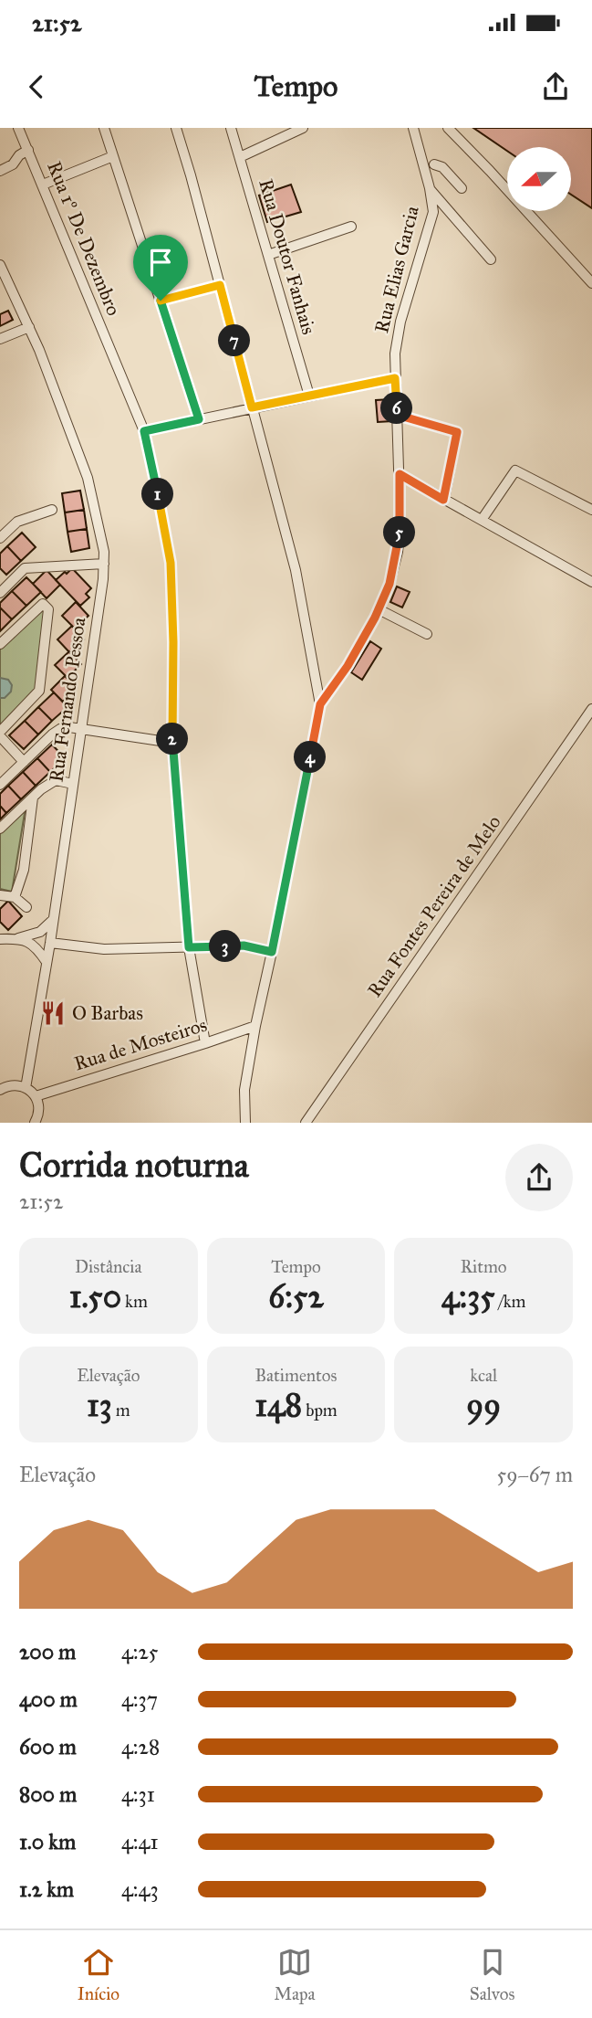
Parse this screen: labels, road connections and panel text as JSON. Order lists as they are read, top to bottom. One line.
{"streets":{"street":["Rua 1º De Dezembro","Rua Doutor Fanhais","Rua Elias Garcia","Rua Fernando Pessoa","Rua Fontes Pereira de Melo","Rua de Mosteiros"]},"crossings":[["Rua 1º De Dezembro","Rua de Mosteiros"],["Rua Elias Garcia","Rua de Mosteiros"]],"places":{"restaurant":["O Barbas"]},"north":"left","page":{"status":"21:52","header":"Tempo","pins":["7","6","1","5","2","4","3"],"heading":["Corrida noturna","21:52"],"stats":[["Distância","1.50 km"],["Tempo","6:52"],["Ritmo","4:35 /km"],["Elevação","13 m"],["Batimentos","148 bpm"],["kcal","99"]],"chart":["Elevação","59–67 m"],"list":[{"name":"200 m","note":"4:25"},{"name":"400 m","note":"4:37"},{"name":"600 m","note":"4:28"},{"name":"800 m","note":"4:31"},{"name":"1.0 km","note":"4:41"},{"name":"1.2 km","note":"4:43"}],"tabs":["Início","Mapa","Salvos"]}}
